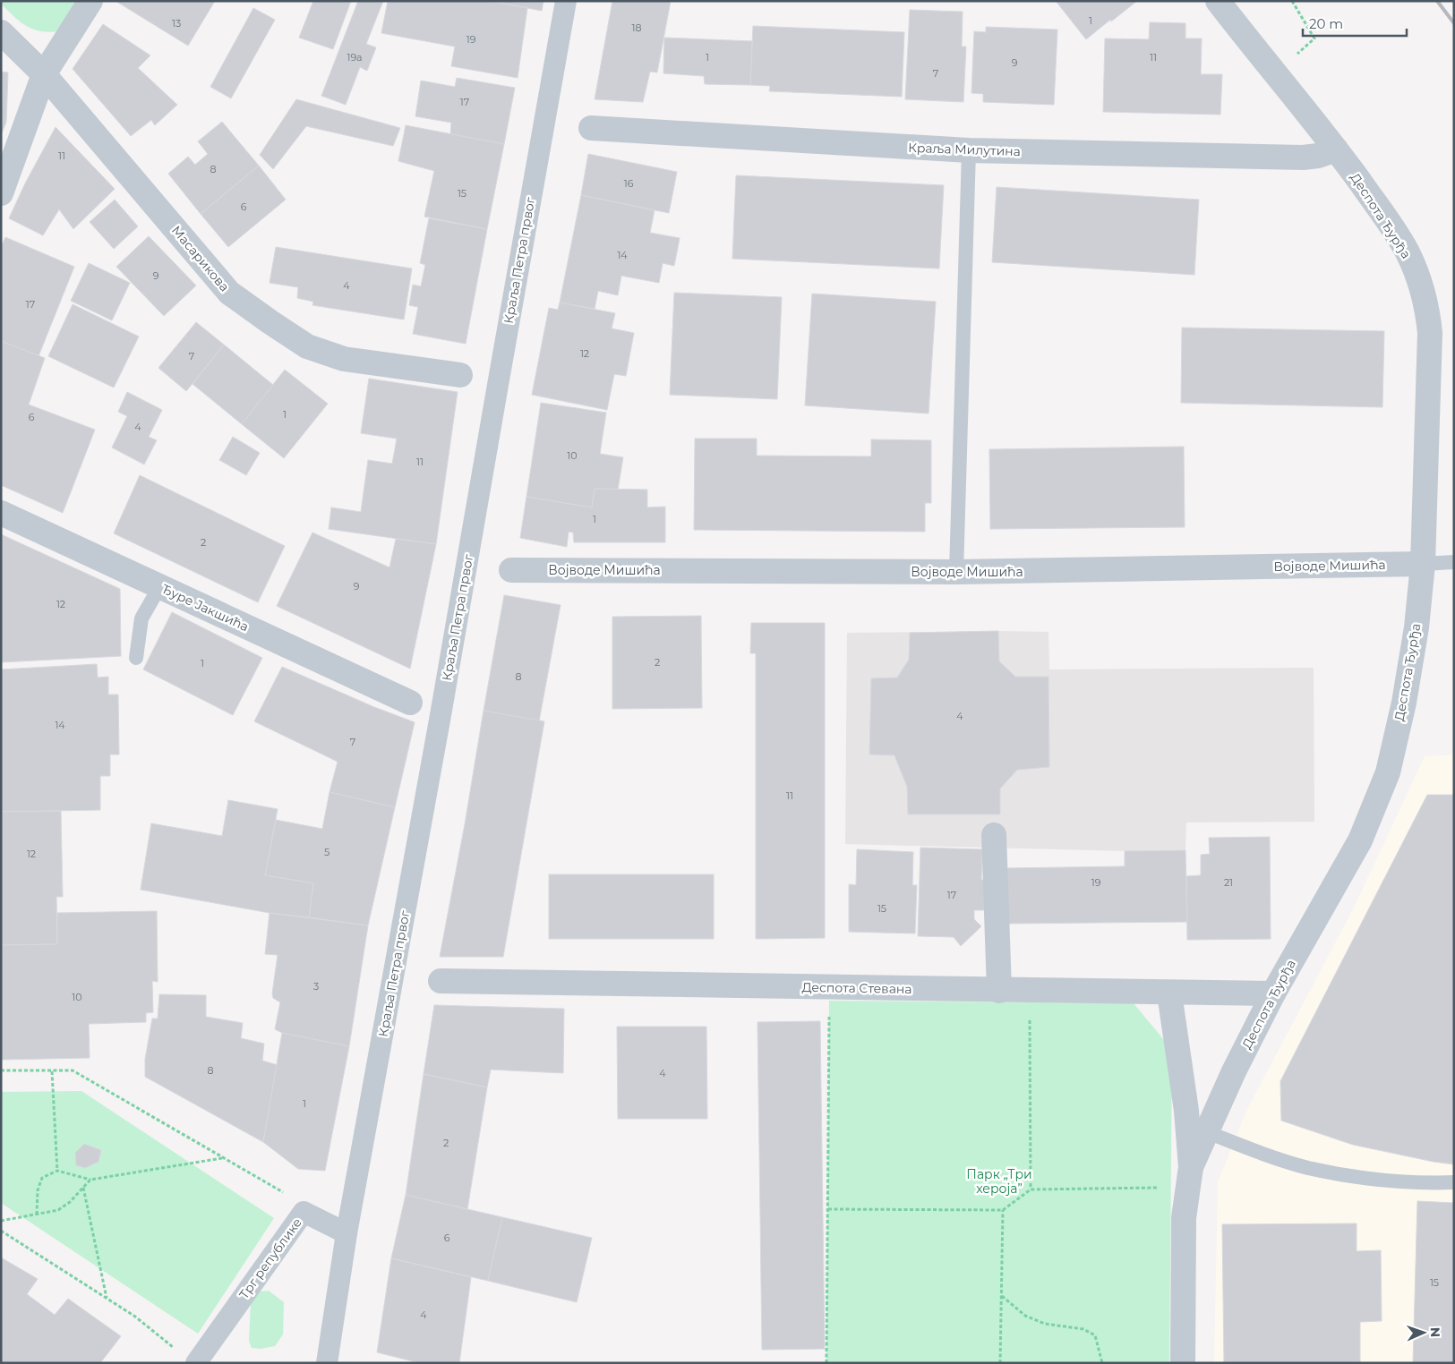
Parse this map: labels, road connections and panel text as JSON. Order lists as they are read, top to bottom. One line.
{"streets":{"street":["Краља Милутина","Деспота Ђурђа","Масарикова","Краља Петра првог","Војводе Мишића","Ђуре Јакшића","Деспота Стевана","Трг републике"]},"crossings":[["Краља Милутина","Деспота Ђурђа"],["Деспота Ђурђа","Војводе Мишића"],["Деспота Ђурђа","Деспота Стевана"],["Краља Петра првог","Трг републике"]],"parks":["Парк „Три хероја”"],"house_numbers":["1","13","18","19","19a","1","11","9","7","17","11","8","16","15","6","14","9","4","17","12","7","1","6","4","10","11","1","2","9","12","2","1","8","4","14","7","11","5","12","19","21","17","15","3","10","8","4","1","2","6","15","4"],"scale_bar":"20 m","north":"right"}
